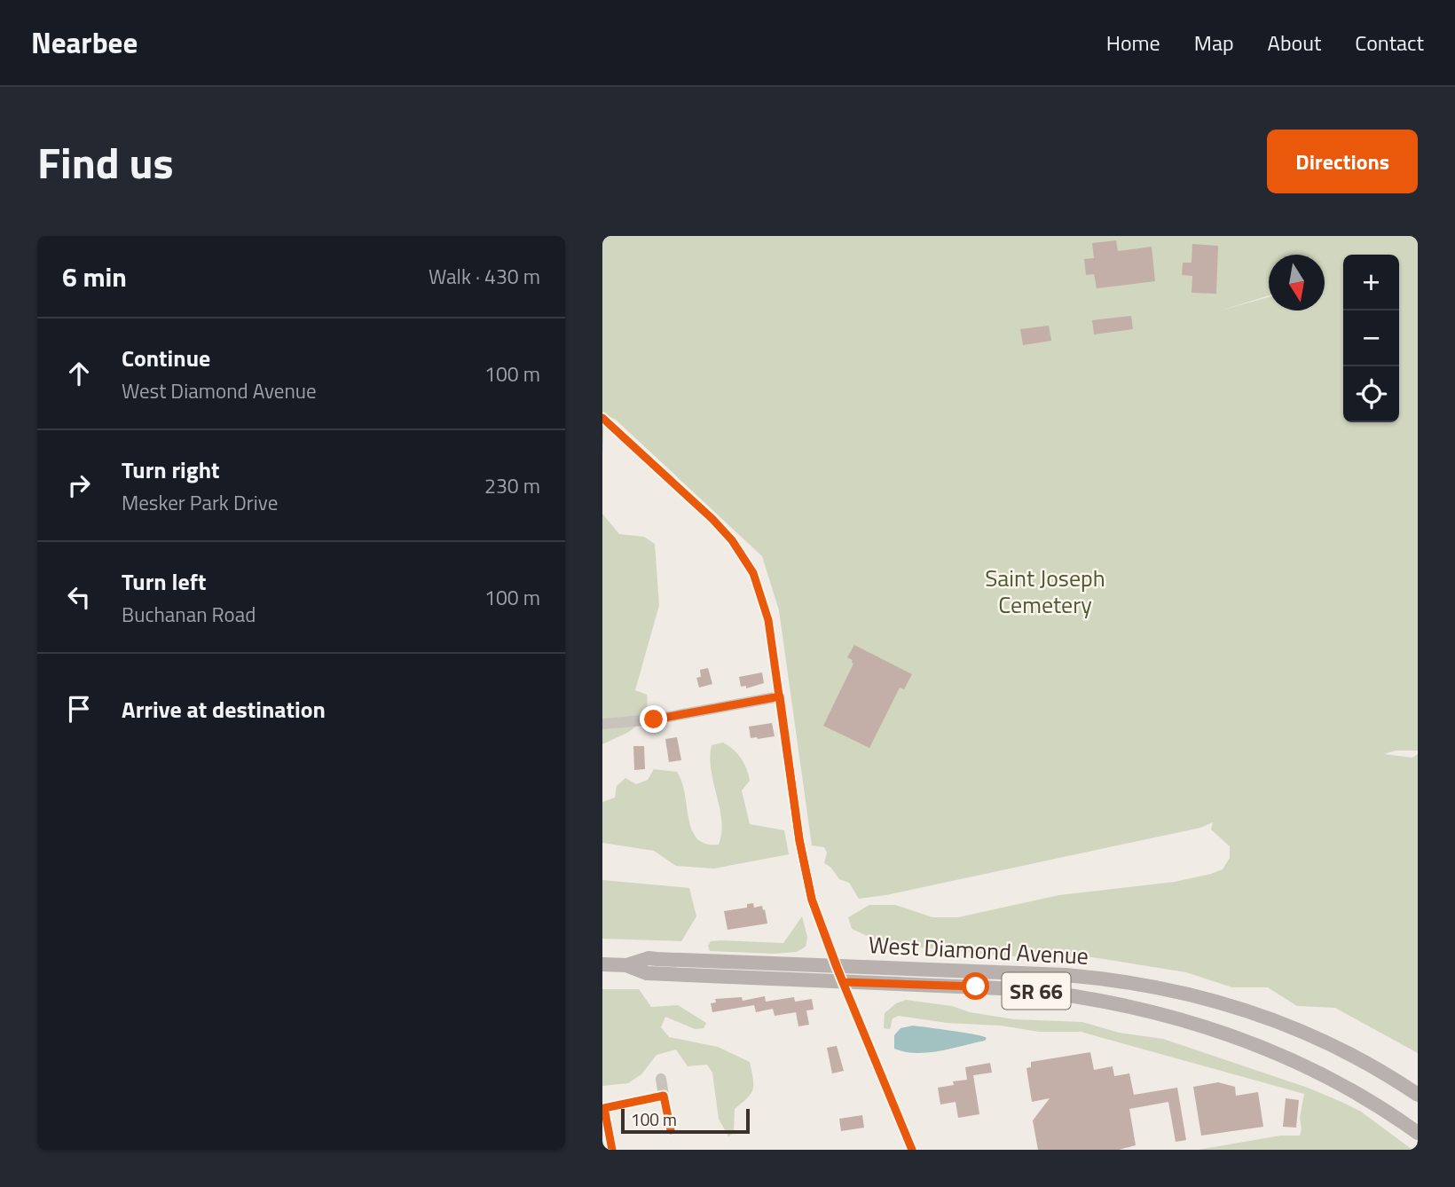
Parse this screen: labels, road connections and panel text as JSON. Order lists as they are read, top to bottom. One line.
{"streets":{"main road":["West Diamond Avenue","SR 66"]},"parks":["Saint Joseph Cemetery"],"scale_bar":"100 m","north":"bottom","page":{"header":"Nearbee","nav":["Home","Map","About","Contact"],"title":"Find us","buttons":"Directions","heading":["6 min","Walk · 430 m"],"map_buttons":["+","−"],"list":[["Continue","West Diamond Avenue","100 m"],["Turn right","Mesker Park Drive","230 m"],["Turn left","Buchanan Road","100 m"],"Arrive at destination"],"scale":"100 m"}}
